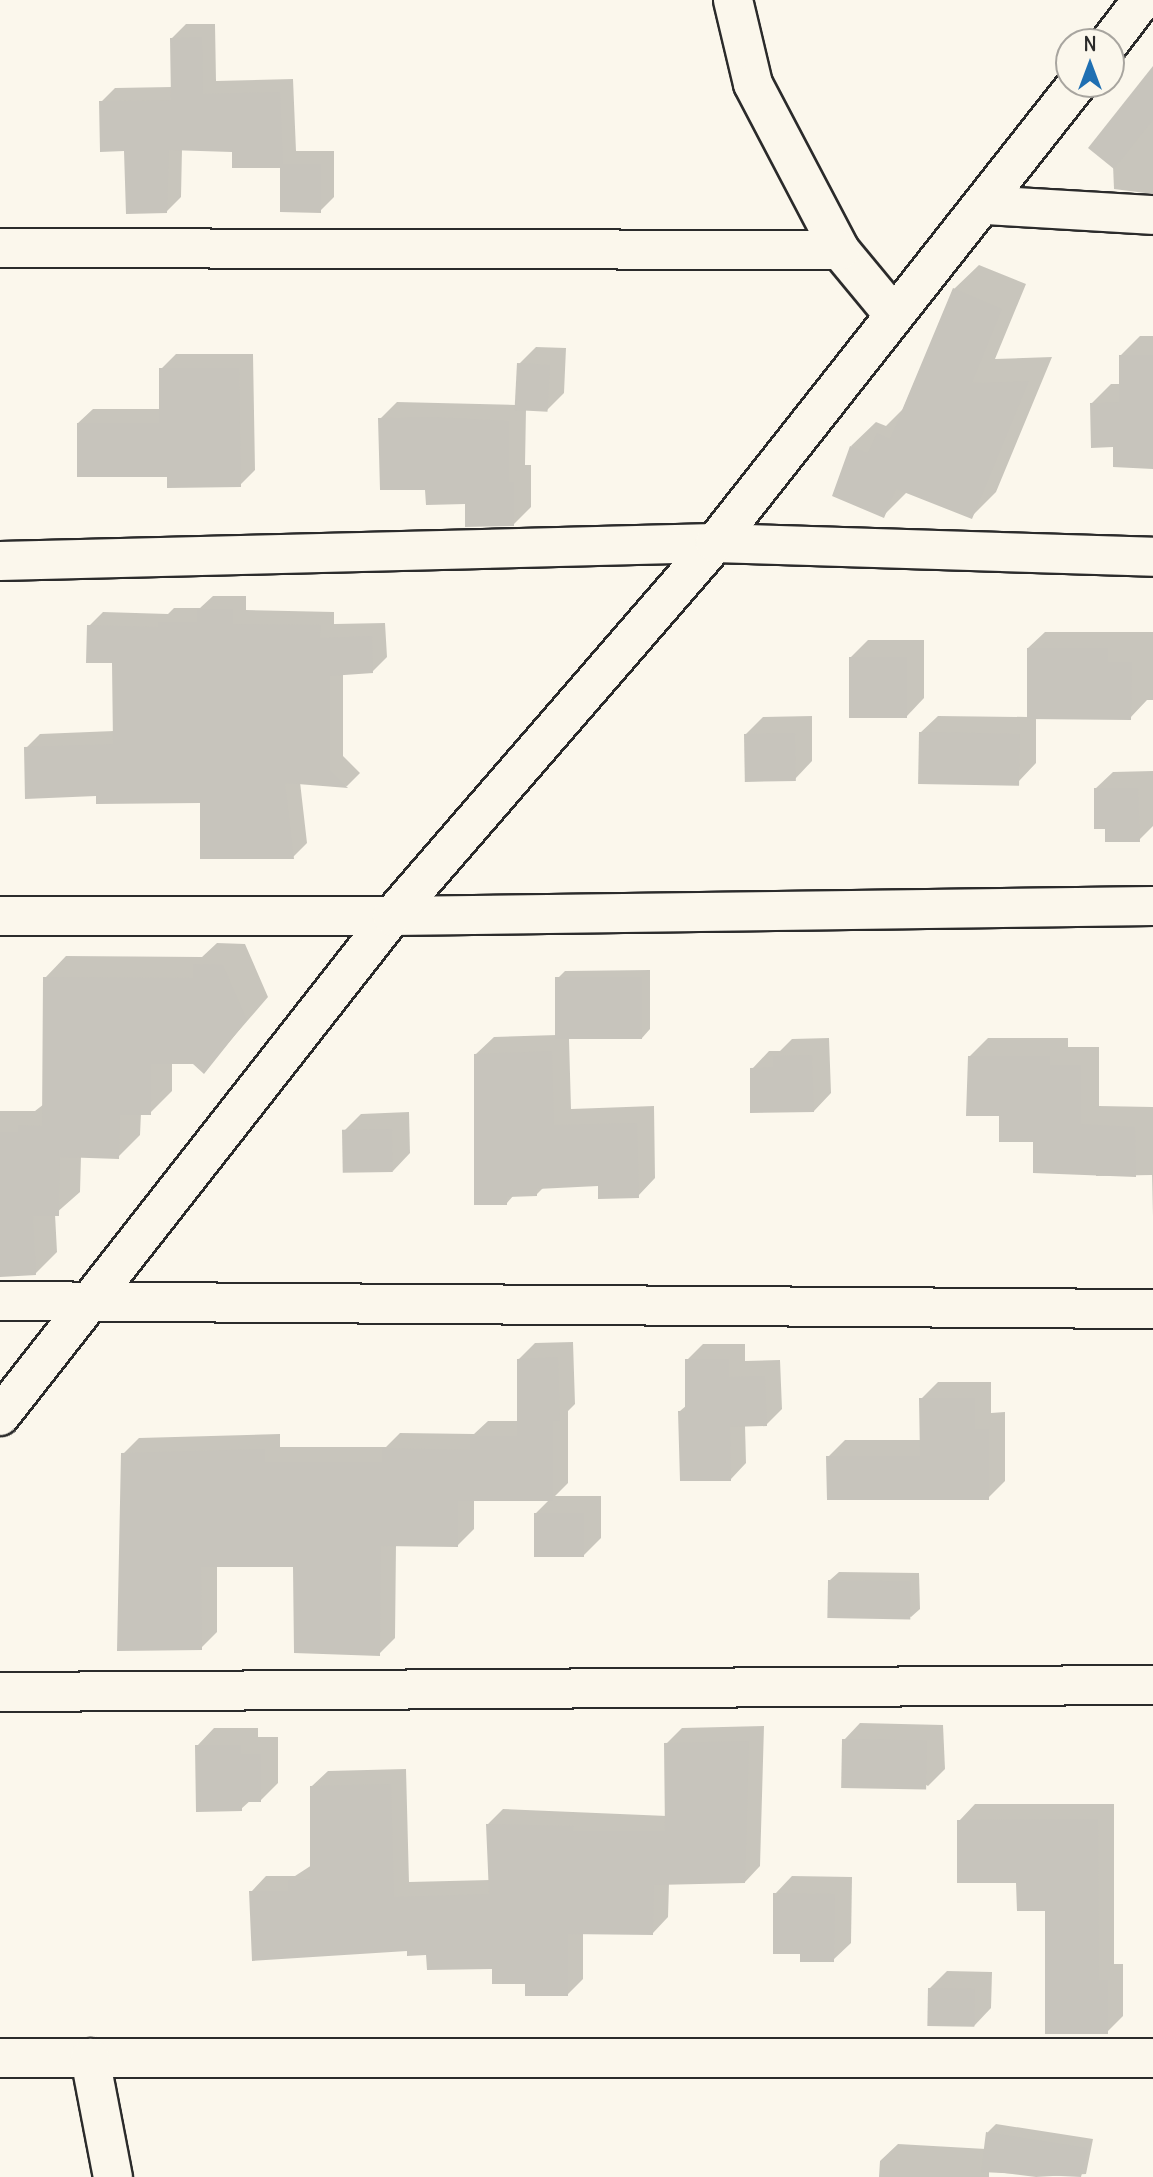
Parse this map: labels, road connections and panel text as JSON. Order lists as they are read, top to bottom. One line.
{"north":"top"}
